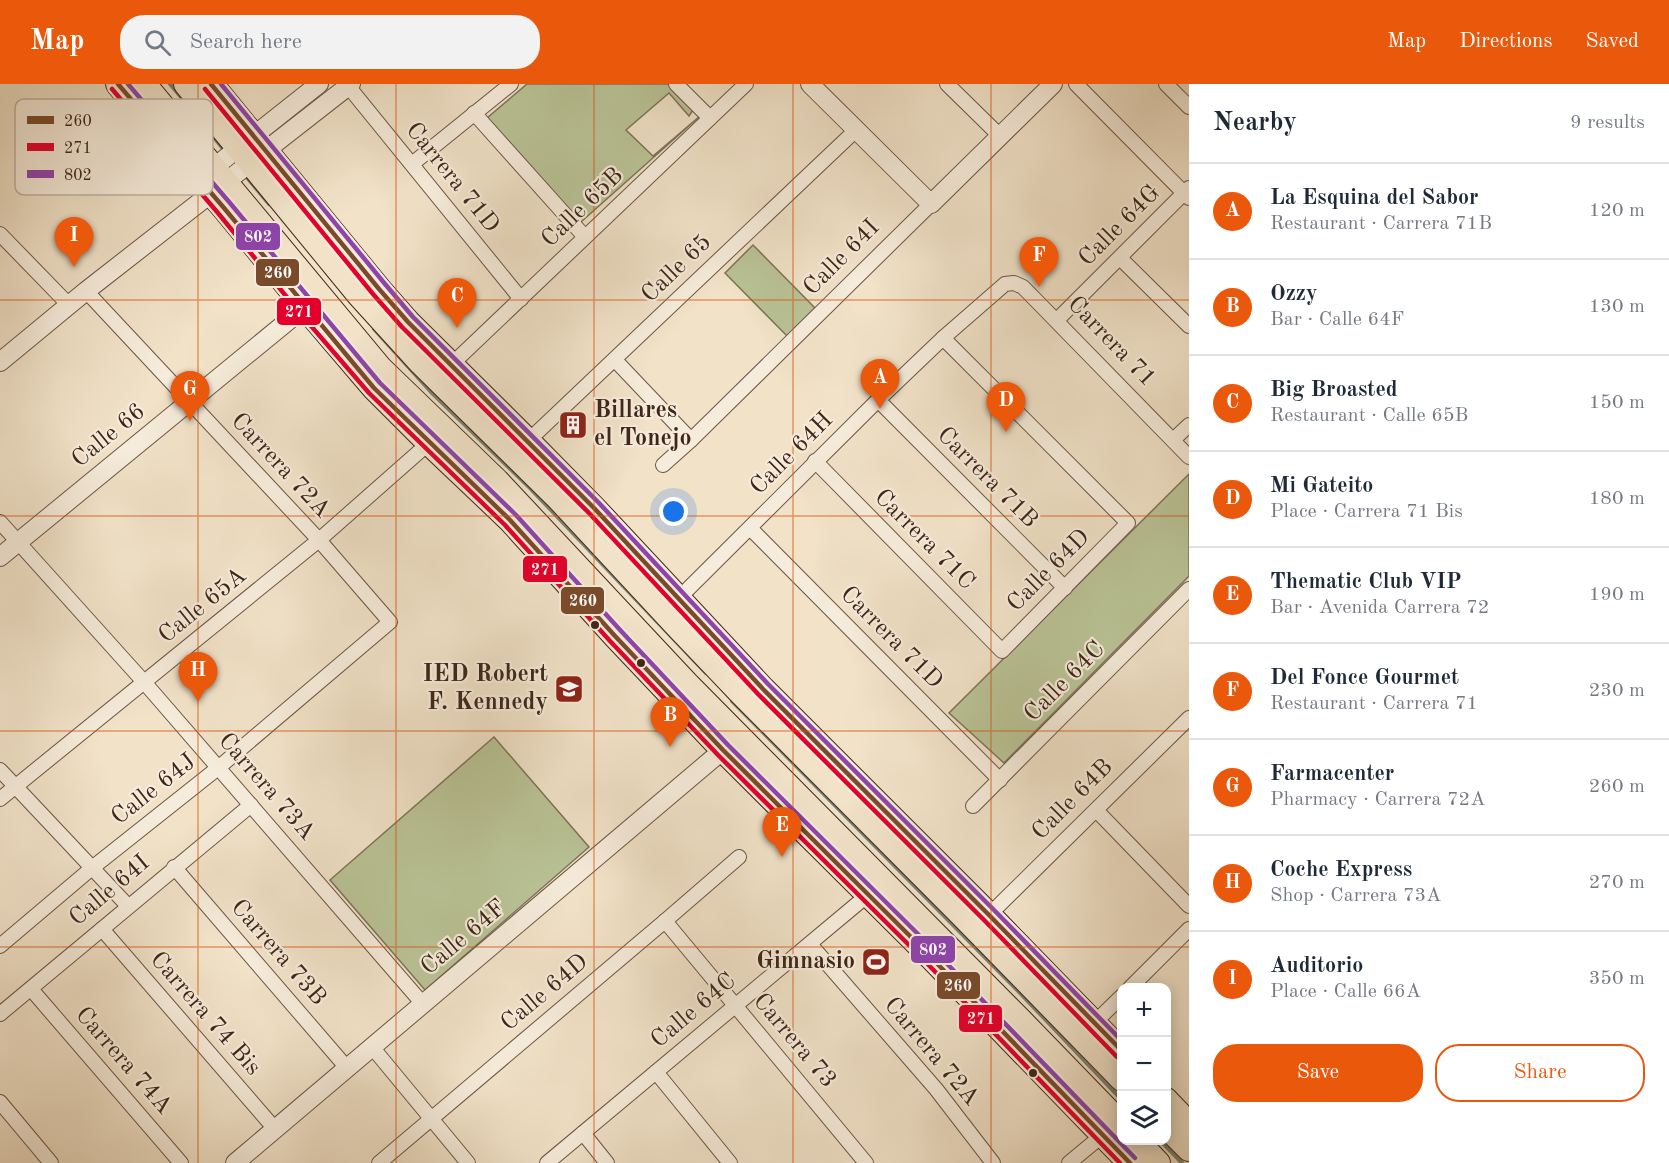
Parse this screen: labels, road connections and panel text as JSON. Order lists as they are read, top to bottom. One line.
{"streets":{"street":["Carrera 71D","Calle 65B","Calle 64G","Calle 64I","Calle 65","Carrera 71","Calle 66","Calle 64H","Carrera 72A","Carrera 71B","Carrera 71C","Calle 64D","Calle 65A","Calle 64C","Carrera 73A","Calle 64J","Calle 64B","Calle 64F","Carrera 73B","Carrera 74 Bis","Carrera 73","Carrera 74A"]},"crossings":[["Carrera 71D","Calle 65B"],["Carrera 71D","Calle 64H"],["Carrera 71D","Calle 64C"],["Calle 64G","Carrera 71"],["Calle 64I","Carrera 73A"],["Calle 64I","Carrera 73B"],["Calle 64I","Carrera 74 Bis"],["Calle 64I","Carrera 74A"],["Carrera 71","Calle 64H"],["Calle 66","Carrera 72A"],["Calle 66","Carrera 73A"],["Calle 64H","Carrera 71B"],["Calle 64H","Carrera 71C"],["Calle 64H","Calle 64D"],["Carrera 72A","Calle 65A"],["Carrera 72A","Calle 64C"],["Carrera 72A","Calle 64J"],["Carrera 71B","Calle 64D"],["Carrera 71C","Calle 64D"],["Calle 64D","Carrera 73"],["Calle 65A","Carrera 73A"],["Calle 64C","Carrera 73"],["Carrera 73A","Calle 64J"],["Carrera 73A","Calle 64F"],["Calle 64F","Carrera 73B"],["Calle 64F","Carrera 74 Bis"]],"places":{"building":["Billares el Tonejo"],"school or university":["IED Robert F. Kennedy"],"sports":["Gimnasio"]},"lines":["transit line 260","transit line 802","transit line 271"],"legend":["260","271","802"],"page":{"header":"Map","search":"Search here","nav":["Map","Directions","Saved"],"heading":["Nearby","9 results"],"list":[{"mark":"A","name":"La Esquina del Sabor","note":"Restaurant · Carrera 71B","value":"120 m"},{"mark":"B","name":"Ozzy","note":"Bar · Calle 64F","value":"130 m"},{"mark":"C","name":"Big Broasted","note":"Restaurant · Calle 65B","value":"150 m"},{"mark":"D","name":"Mi Gateito","note":"Place · Carrera 71 Bis","value":"180 m"},{"mark":"E","name":"Thematic Club VIP","note":"Bar · Avenida Carrera 72","value":"190 m"},{"mark":"F","name":"Del Fonce Gourmet","note":"Restaurant · Carrera 71","value":"230 m"},{"mark":"G","name":"Farmacenter","note":"Pharmacy · Carrera 72A","value":"260 m"},{"mark":"H","name":"Coche Express","note":"Shop · Carrera 73A","value":"270 m"},{"mark":"I","name":"Auditorio","note":"Place · Calle 66A","value":"350 m"}],"pins":["I","F","C","A","G","D","H","B","E"],"map_buttons":["+","−"],"buttons":["Save","Share"]}}
